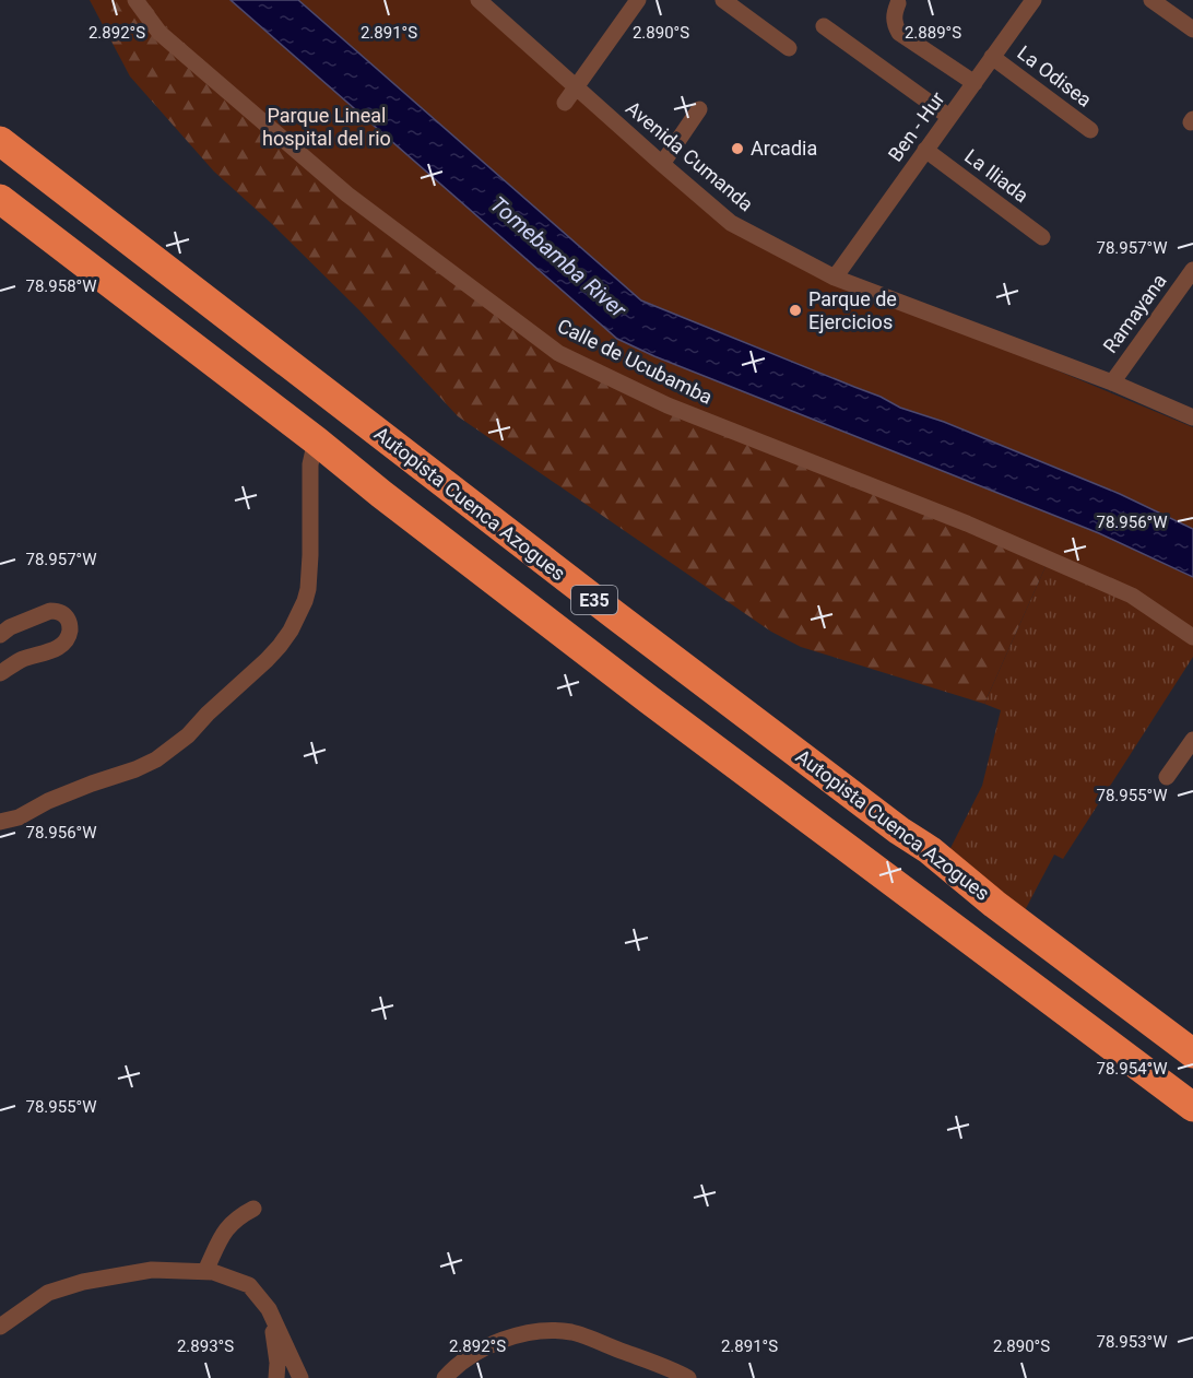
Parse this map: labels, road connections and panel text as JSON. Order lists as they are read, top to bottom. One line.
{"streets":{"highway":["Autopista Cuenca Azogues","E35"],"street":["La Odisea","Ben - Hur","Avenida Cumanda","La Iliada","Ramayana","Calle de Ucubamba"]},"crossings":[["La Odisea","Ben - Hur"],["Ben - Hur","Avenida Cumanda"],["Ben - Hur","La Iliada"],["Avenida Cumanda","Ramayana"]],"water":["Tomebamba River"],"parks":["Parque Lineal hospital del rio"],"places":["Arcadia","Parque de Ejercicios"],"coordinates":["2.892°S","2.891°S","2.890°S","2.889°S","78.957°W","78.958°W","78.956°W","78.955°W","78.954°W","78.953°W","2.893°S"]}
